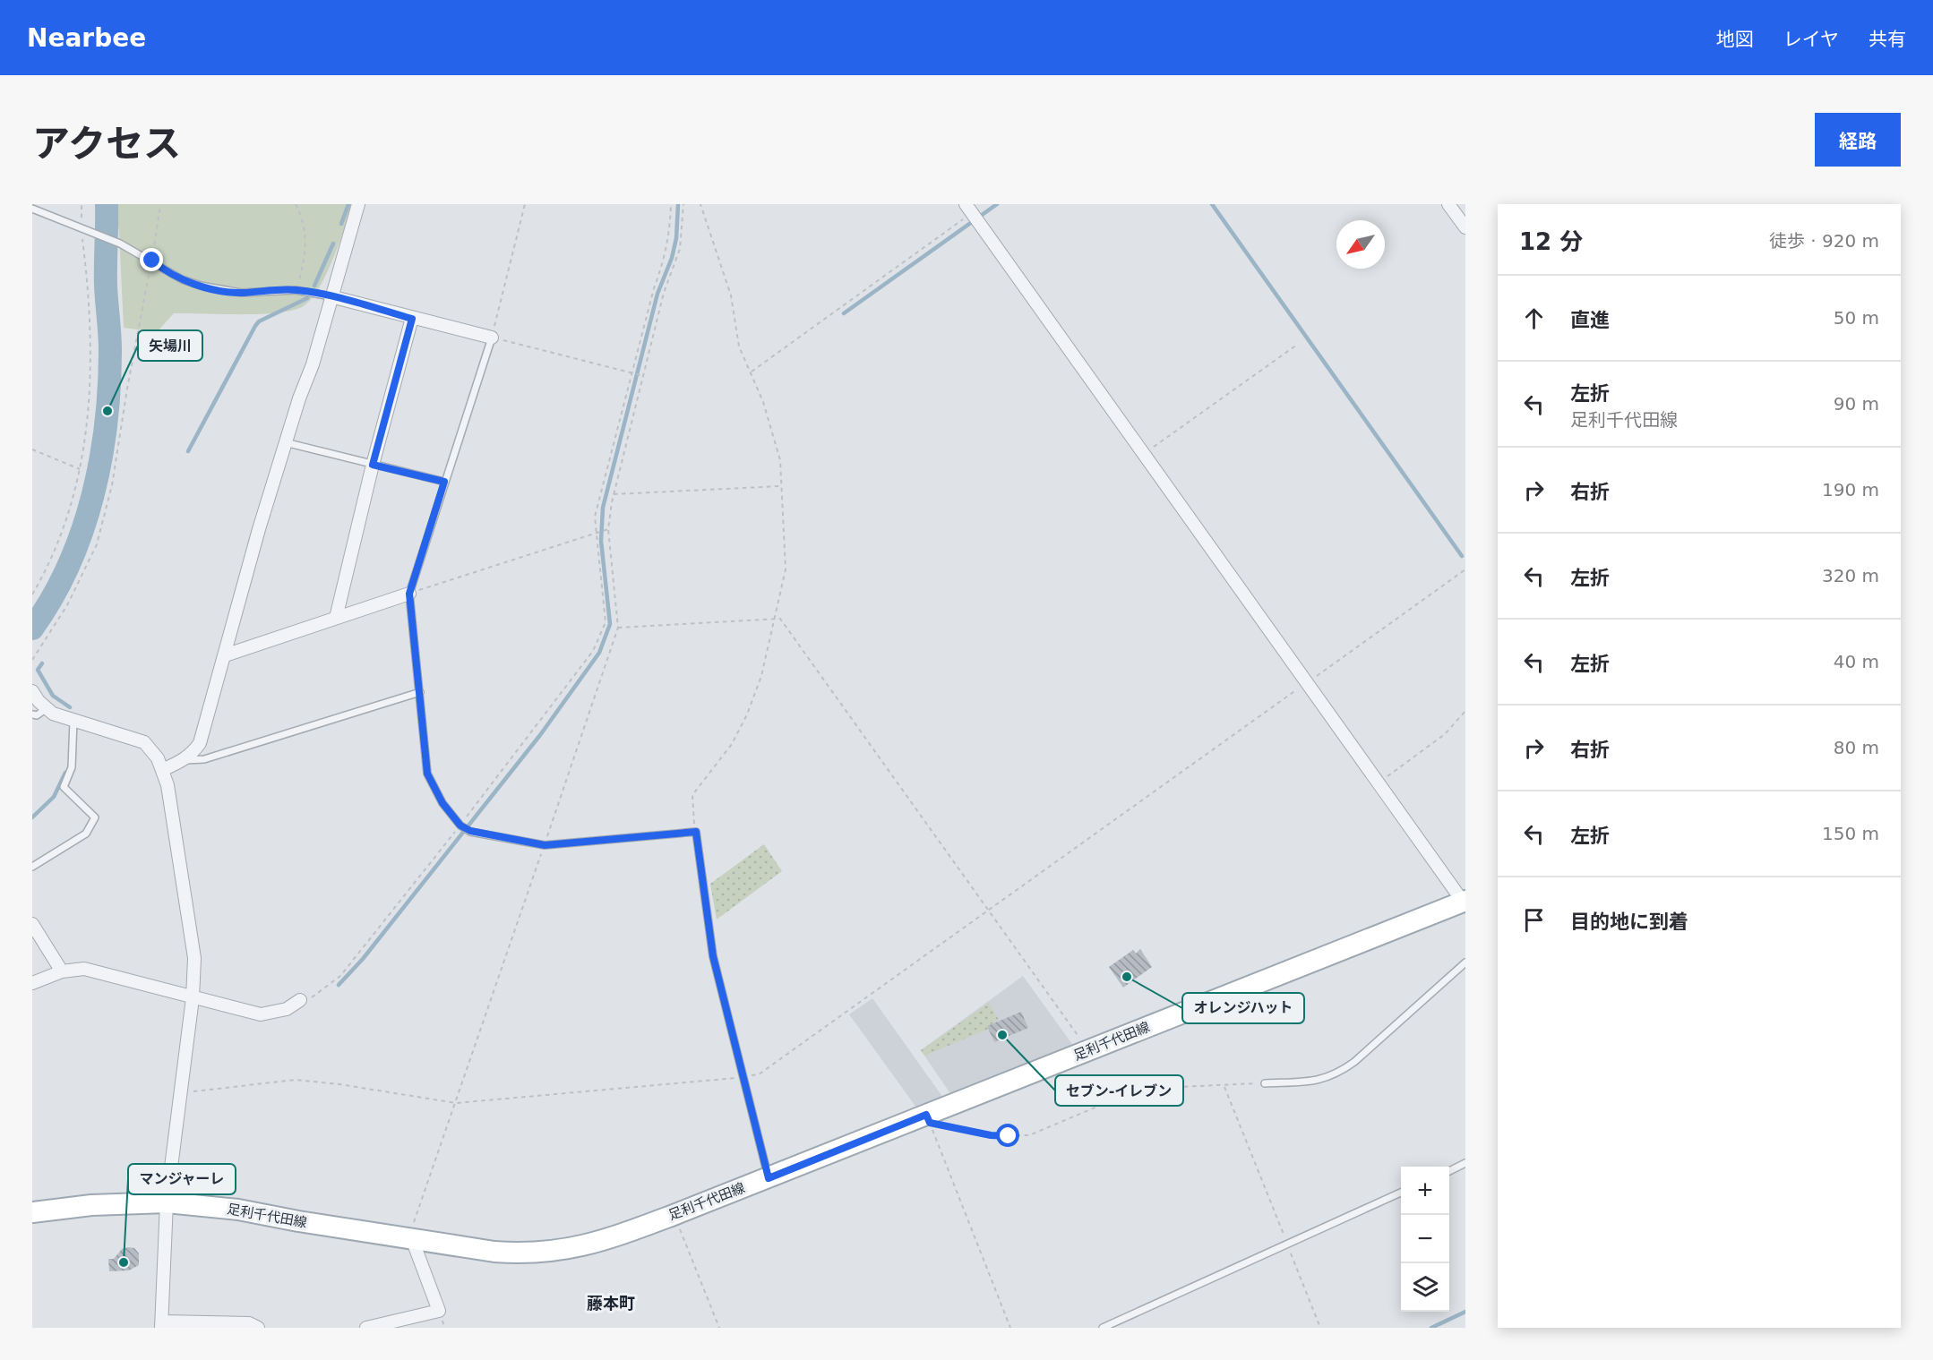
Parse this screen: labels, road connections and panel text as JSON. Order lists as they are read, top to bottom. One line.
{"streets":{"main road":["足利千代田線"]},"districts":["藤本町"],"places":["矢場川","オレンジハット","セブン-イレブン","マンジャーレ"],"north":"bottom left","page":{"header":"Nearbee","nav":["地図","レイヤ","共有"],"title":"アクセス","buttons":"経路","heading":["12 分","徒歩 · 920 m"],"list":[["直進","50 m"],["左折","足利千代田線","90 m"],["右折","190 m"],["左折","320 m"],["左折","40 m"],["右折","80 m"],["左折","150 m"],"目的地に到着"],"map_buttons":["+","−"]}}
